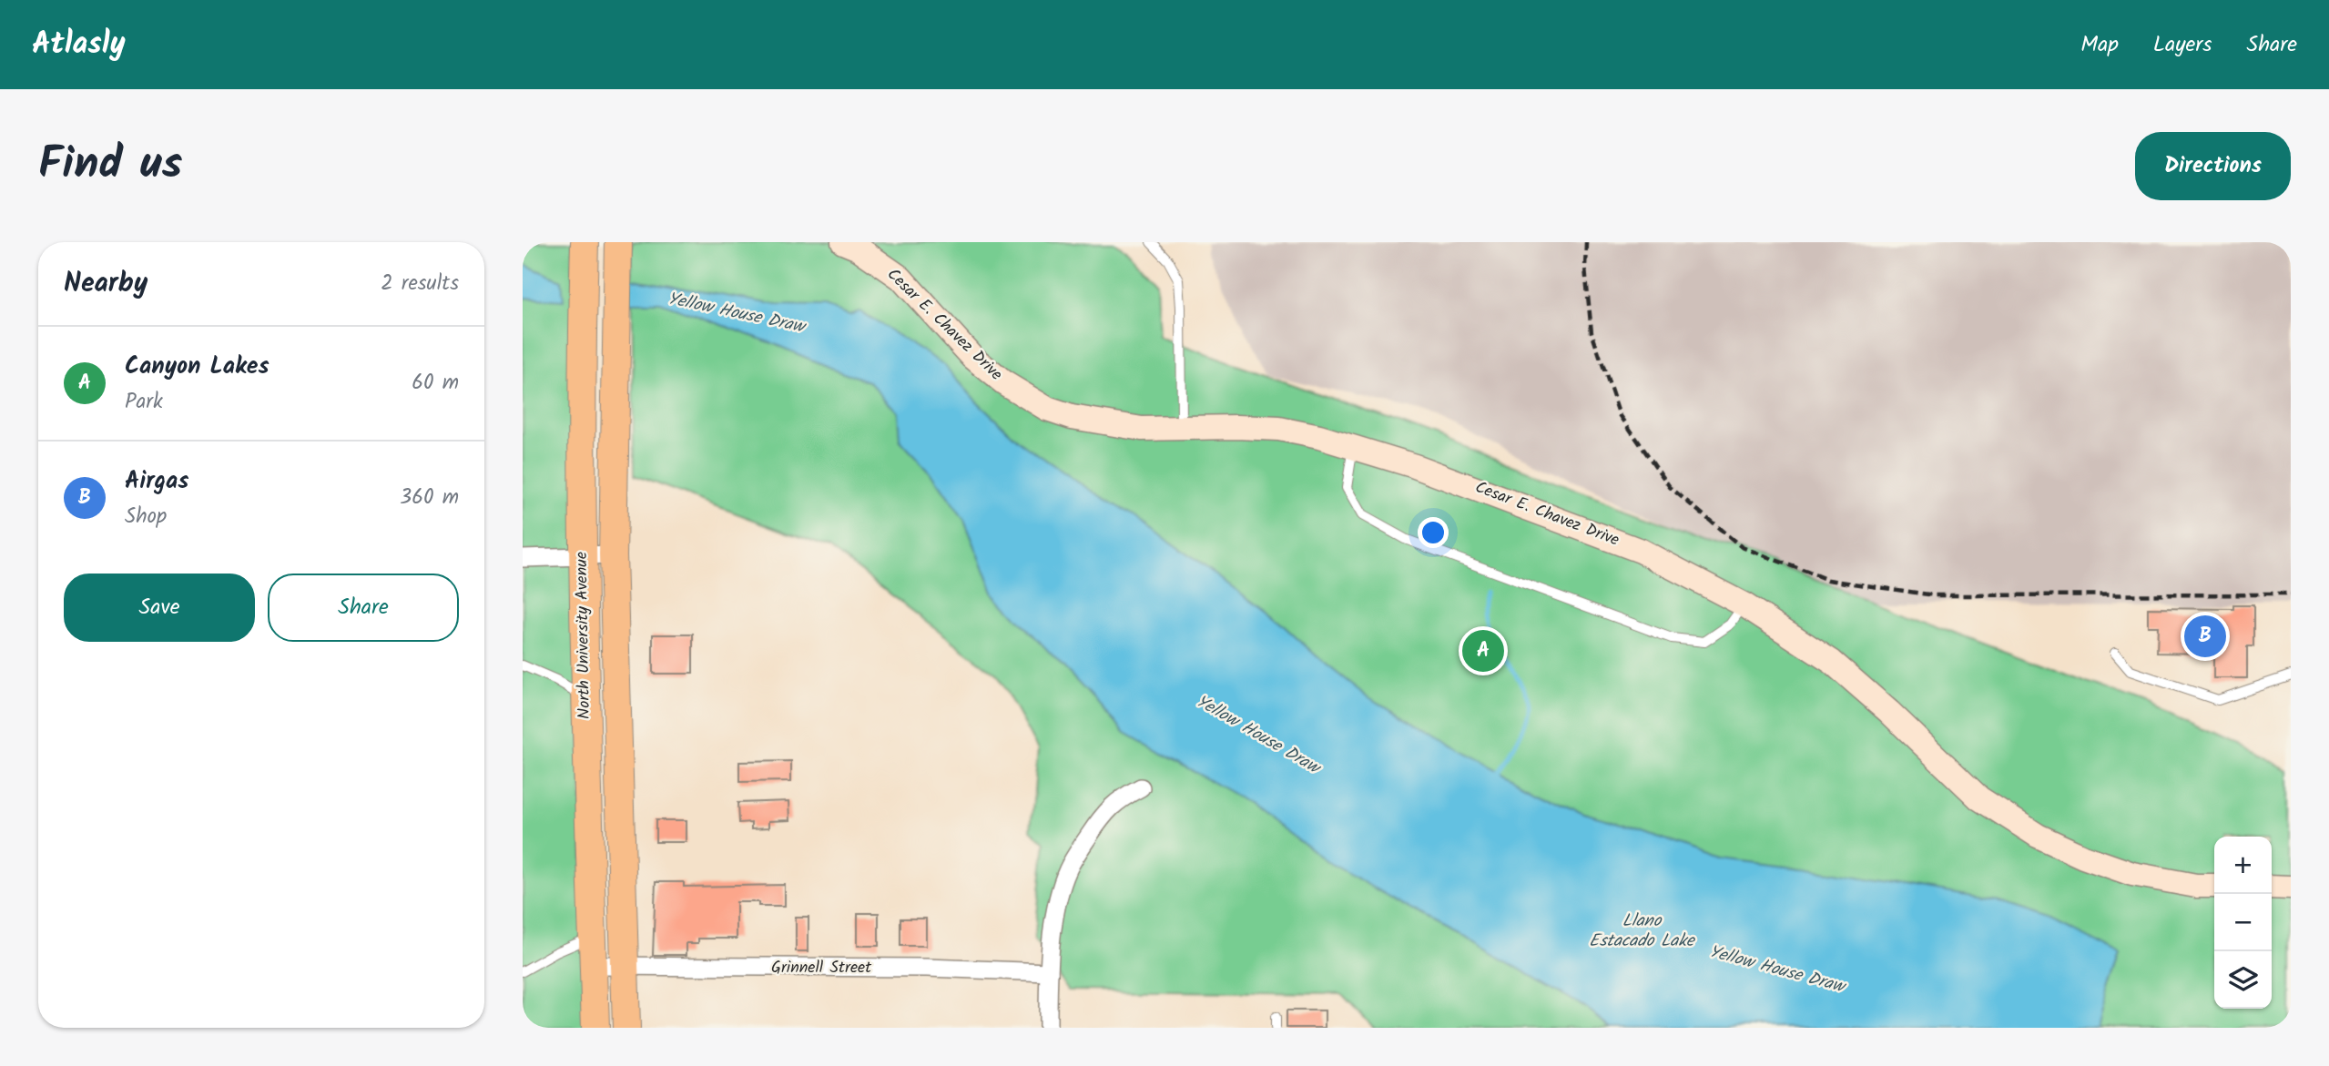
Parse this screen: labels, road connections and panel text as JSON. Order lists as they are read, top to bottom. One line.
{"streets":{"main road":["North University Avenue"],"street":["Cesar E. Chavez Drive","Grinnell Street"]},"crossings":[["North University Avenue","Grinnell Street"]],"water":["Yellow House Draw","Llano Estacado Lake"],"page":{"header":"Atlasly","nav":["Map","Layers","Share"],"title":"Find us","buttons":["Directions",["Save","Share"]],"heading":["Nearby","2 results"],"list":[{"mark":"A","name":"Canyon Lakes","note":"Park","value":"60 m"},{"mark":"B","name":"Airgas","note":"Shop","value":"360 m"}],"pins":["B","A"],"map_buttons":["+","−"]}}
